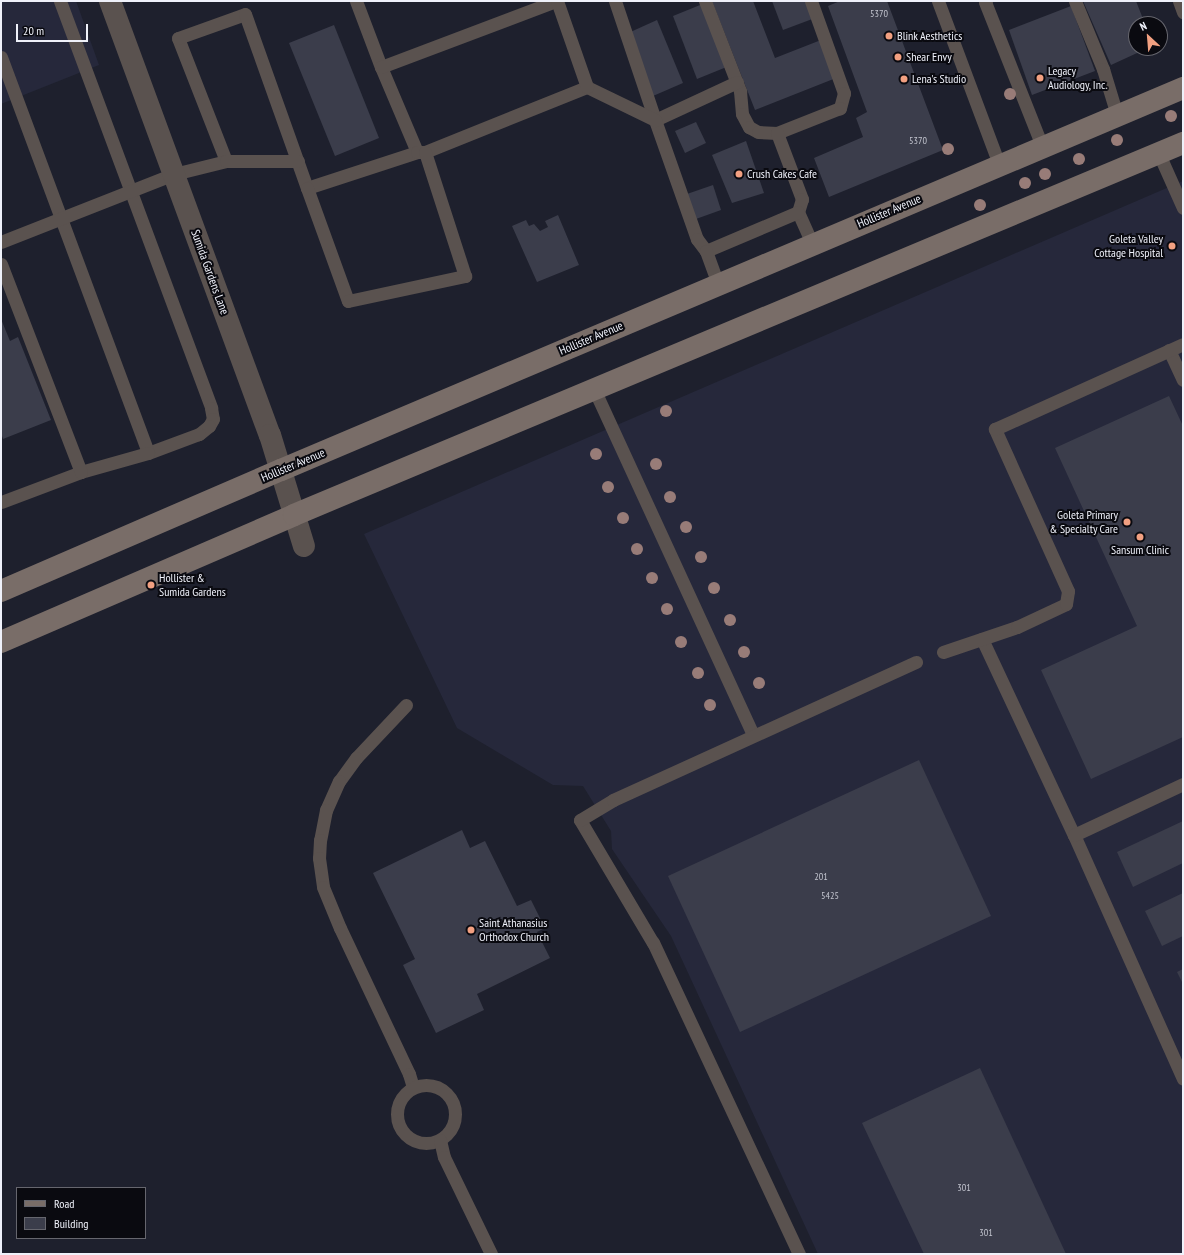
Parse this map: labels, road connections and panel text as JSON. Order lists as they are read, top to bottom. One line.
{"streets":{"main road":["Hollister Avenue"],"street":["Sumida Gardens Lane"]},"crossings":[["Hollister Avenue","Sumida Gardens Lane"]],"places":["Blink Aesthetics","Shear Envy","Legacy Audiology, Inc.","Lena's Studio","Crush Cakes Cafe","Goleta Valley Cottage Hospital","Goleta Primary & Specialty Care","Sansum Clinic","Hollister & Sumida Gardens","Saint Athanasius Orthodox Church"],"house_numbers":["5370","5370","201","5425","301","301"],"legend":["Road","Building"],"scale_bar":"20 m","north":"top left"}
